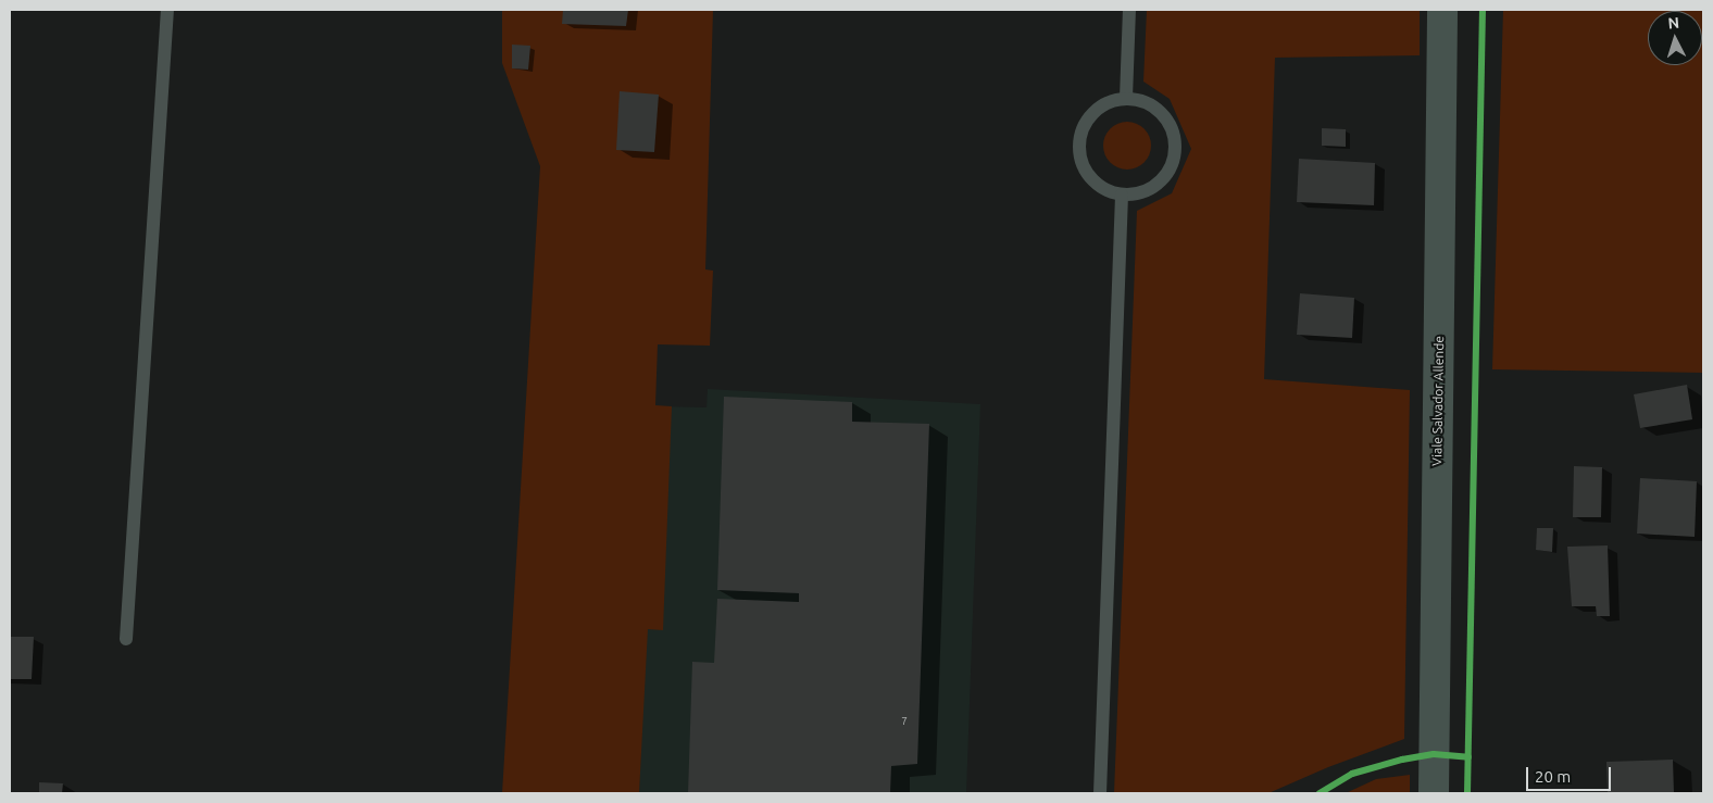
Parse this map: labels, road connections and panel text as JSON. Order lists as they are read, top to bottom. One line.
{"streets":{"main road":["Viale Salvador Allende"]},"house_numbers":["7"],"scale_bar":"20 m","north":"top"}
